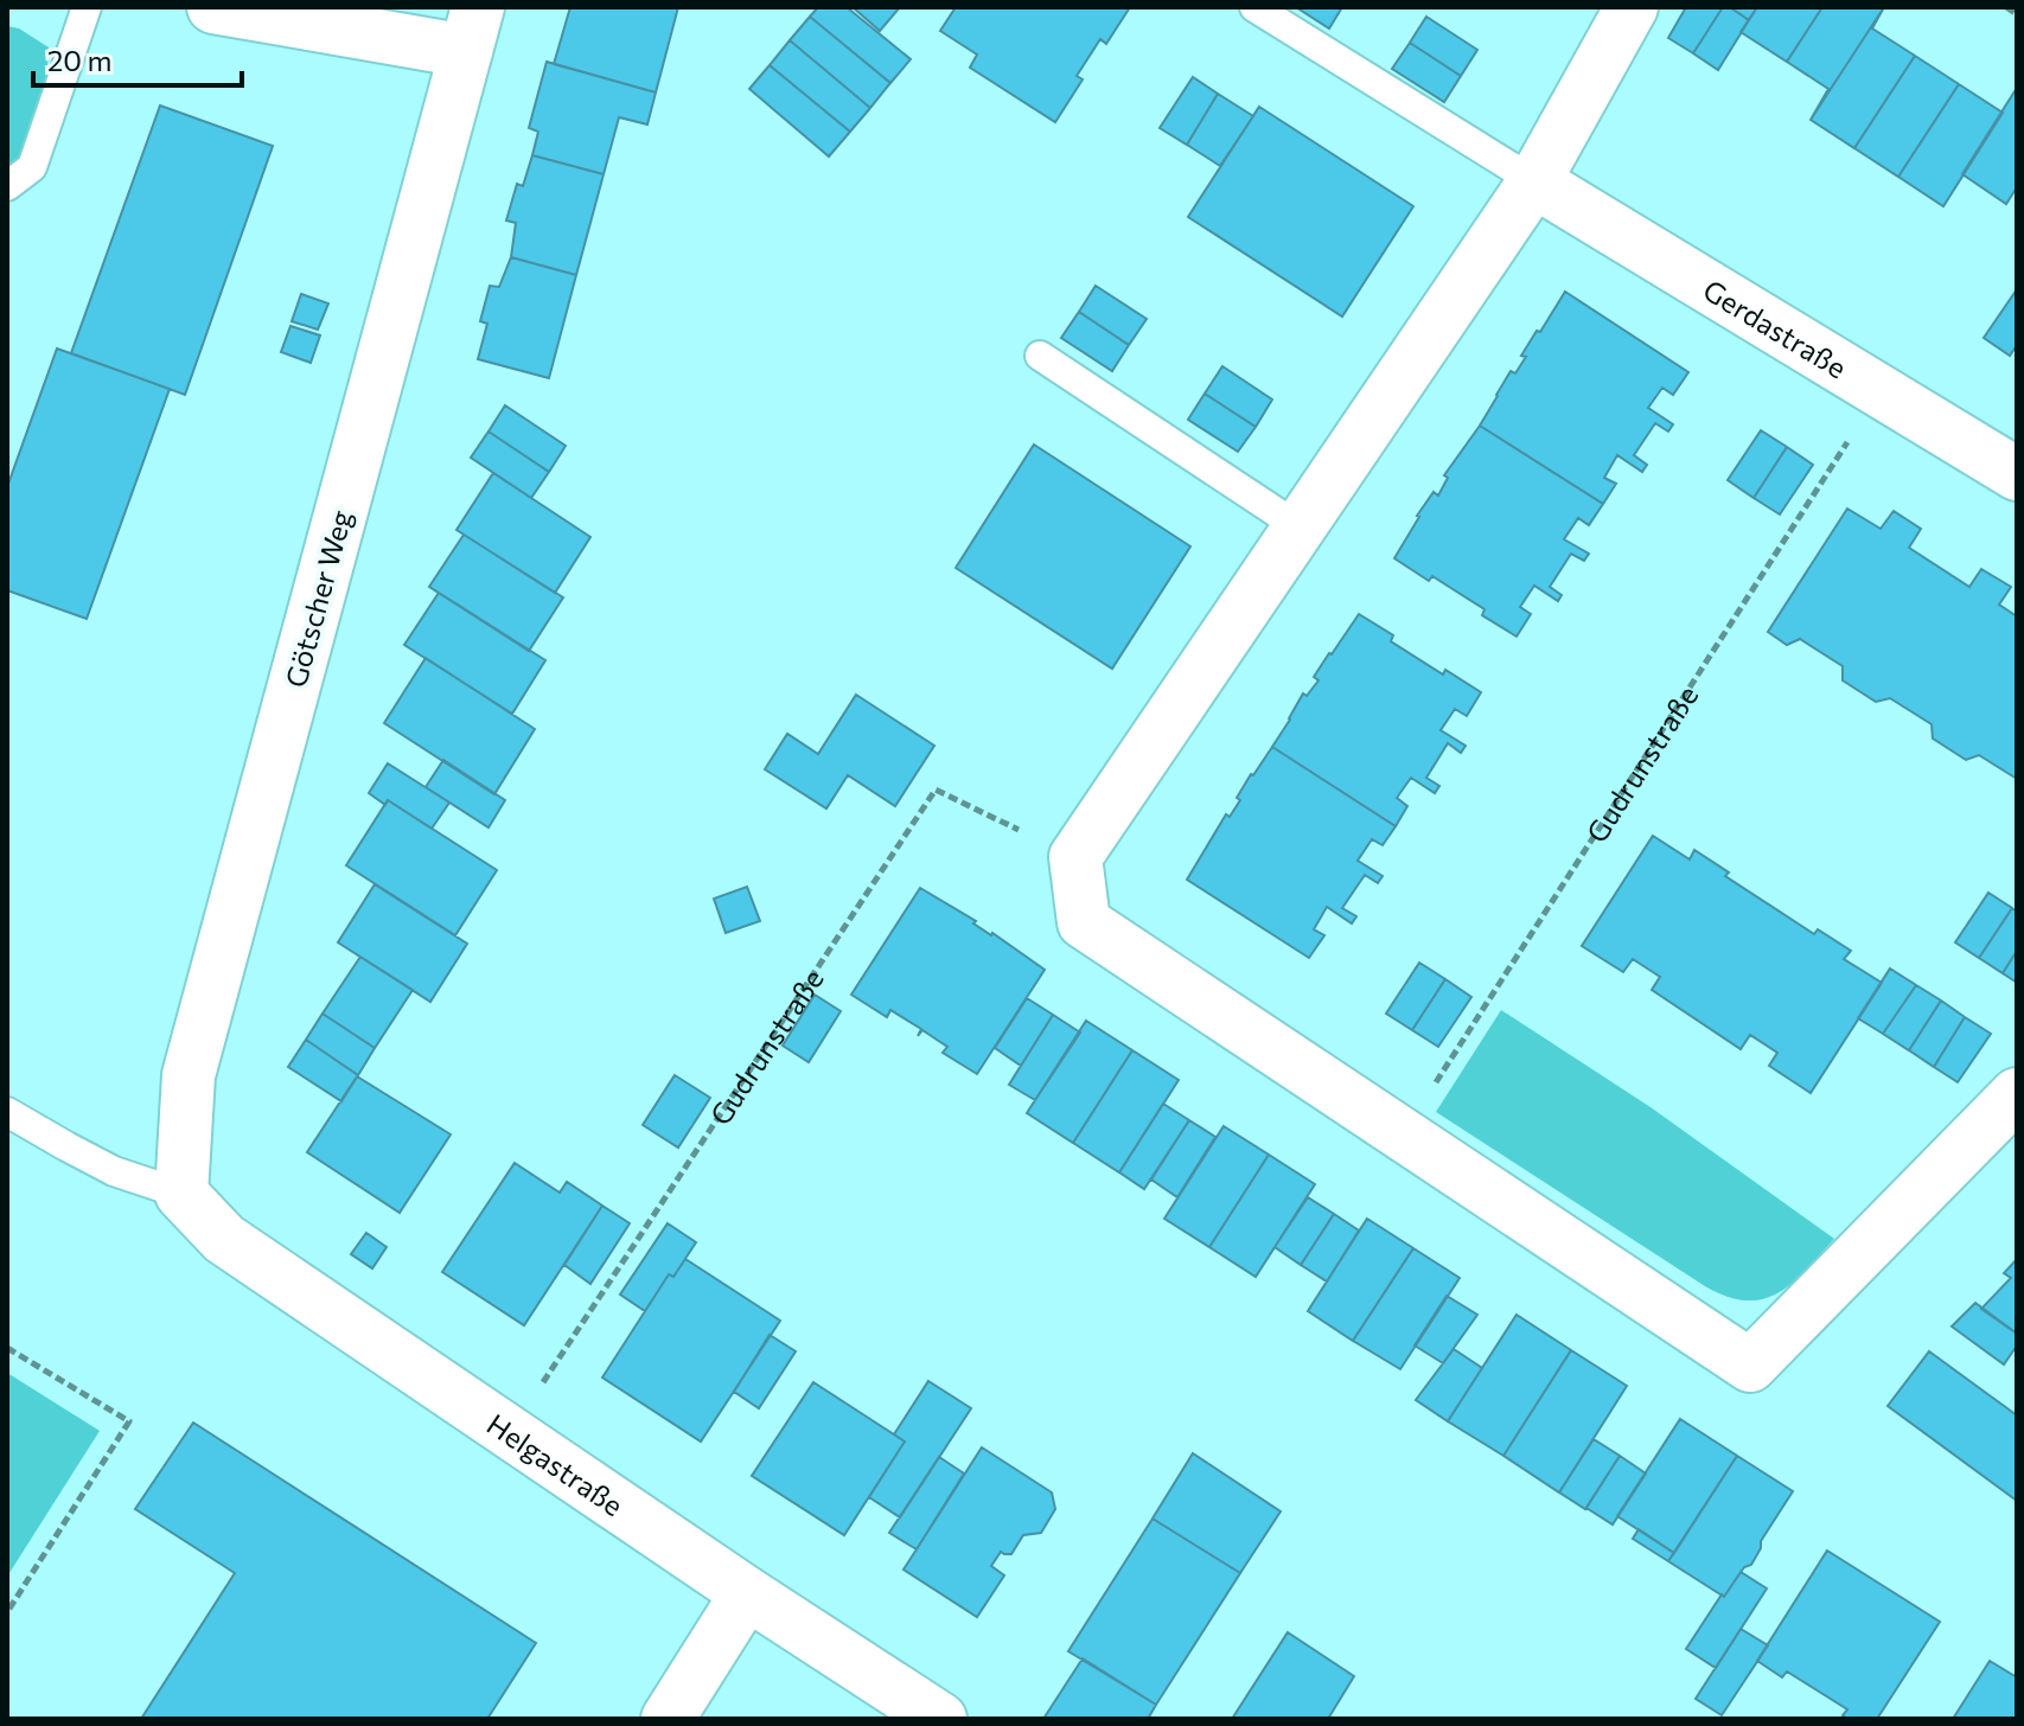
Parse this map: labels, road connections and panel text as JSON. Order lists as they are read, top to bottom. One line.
{"streets":{"street":["Gerdastraße","Götscher Weg","Helgastraße"],"path":["Gudrunstraße"]},"crossings":[["Gerdastraße","Gudrunstraße"],["Götscher Weg","Helgastraße"],["Gudrunstraße","Helgastraße"]],"scale_bar":"20 m"}
